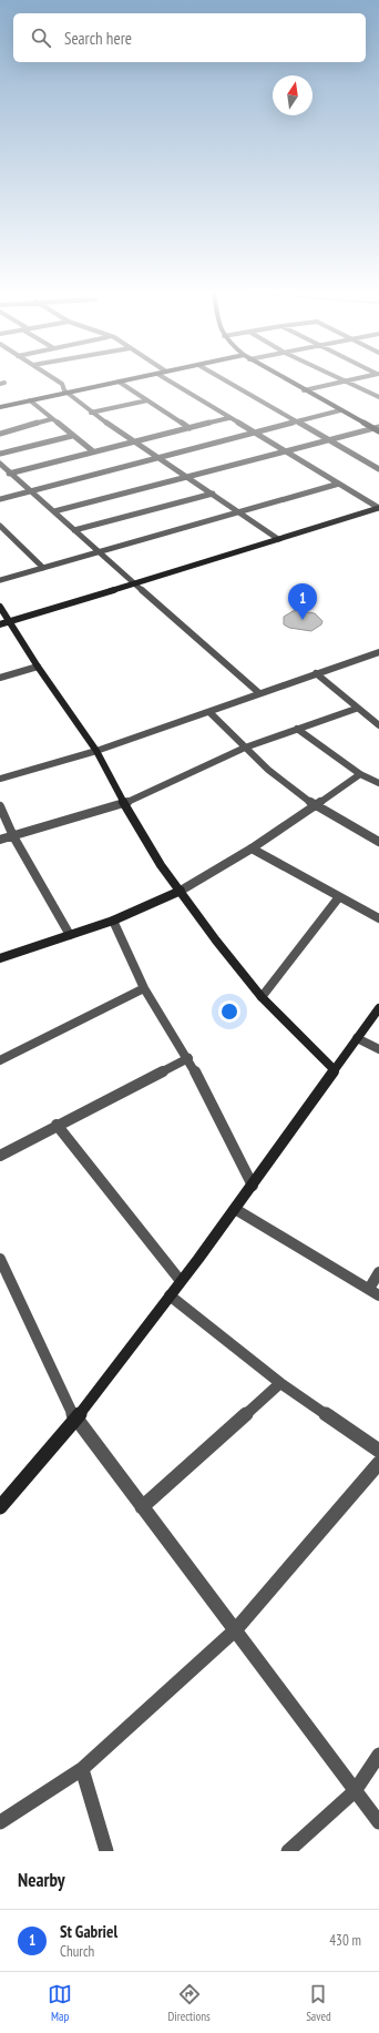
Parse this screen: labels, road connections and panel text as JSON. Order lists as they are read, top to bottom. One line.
{"north":"top","page":{"search":"Search here","pins":"1","heading":"Nearby","list":[{"mark":"1","name":"St Gabriel","note":"Church","value":"430 m"}],"nav":["Map","Directions","Saved"]}}
